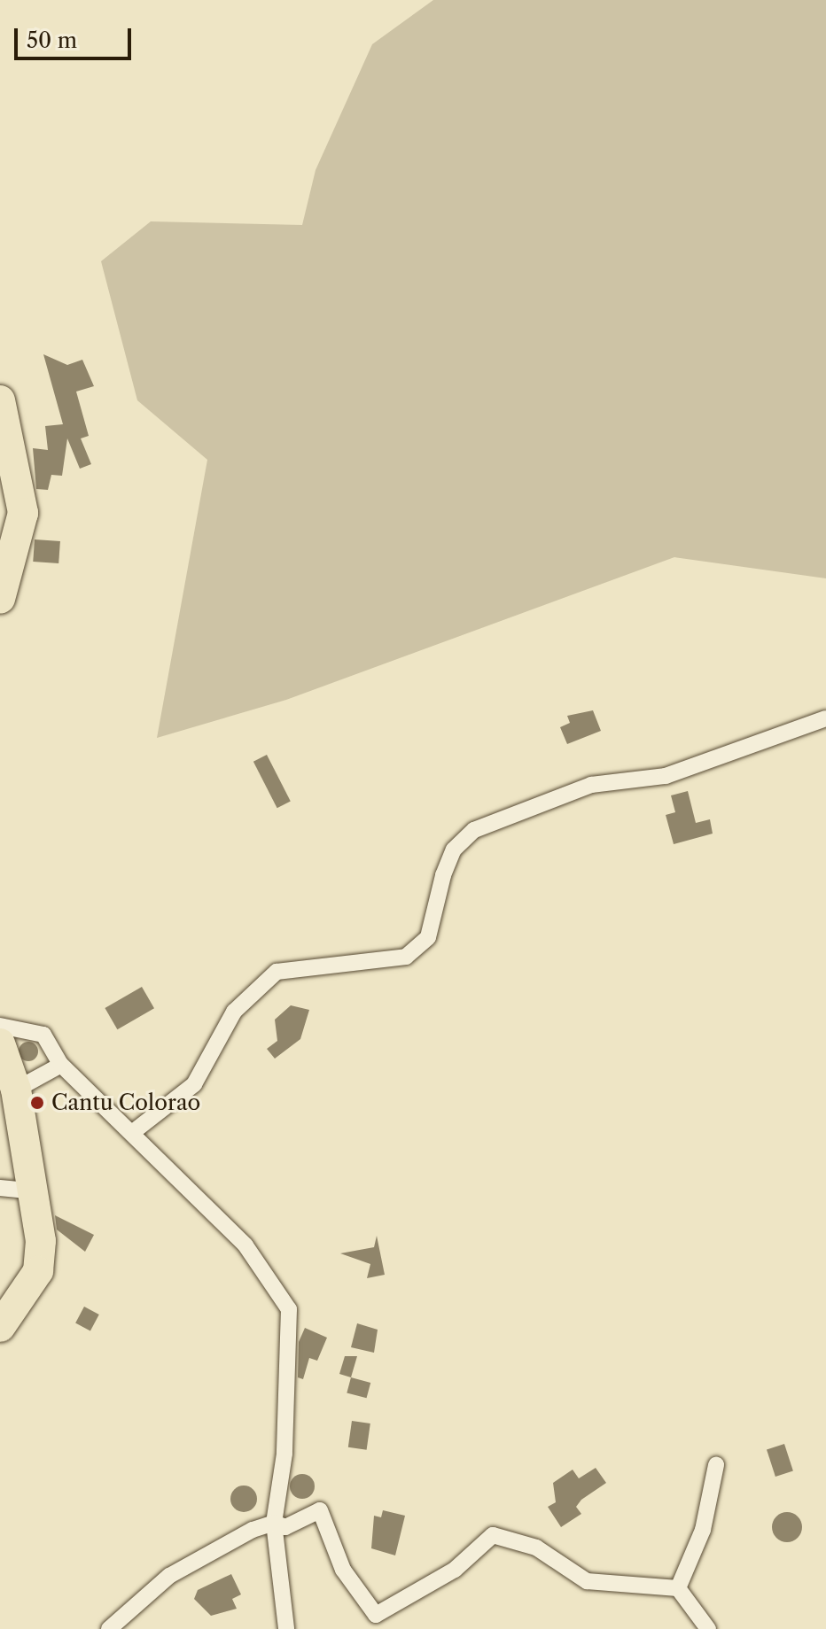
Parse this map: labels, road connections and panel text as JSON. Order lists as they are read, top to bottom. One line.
{"places":["Cantu Colorao"],"scale_bar":"50 m"}
